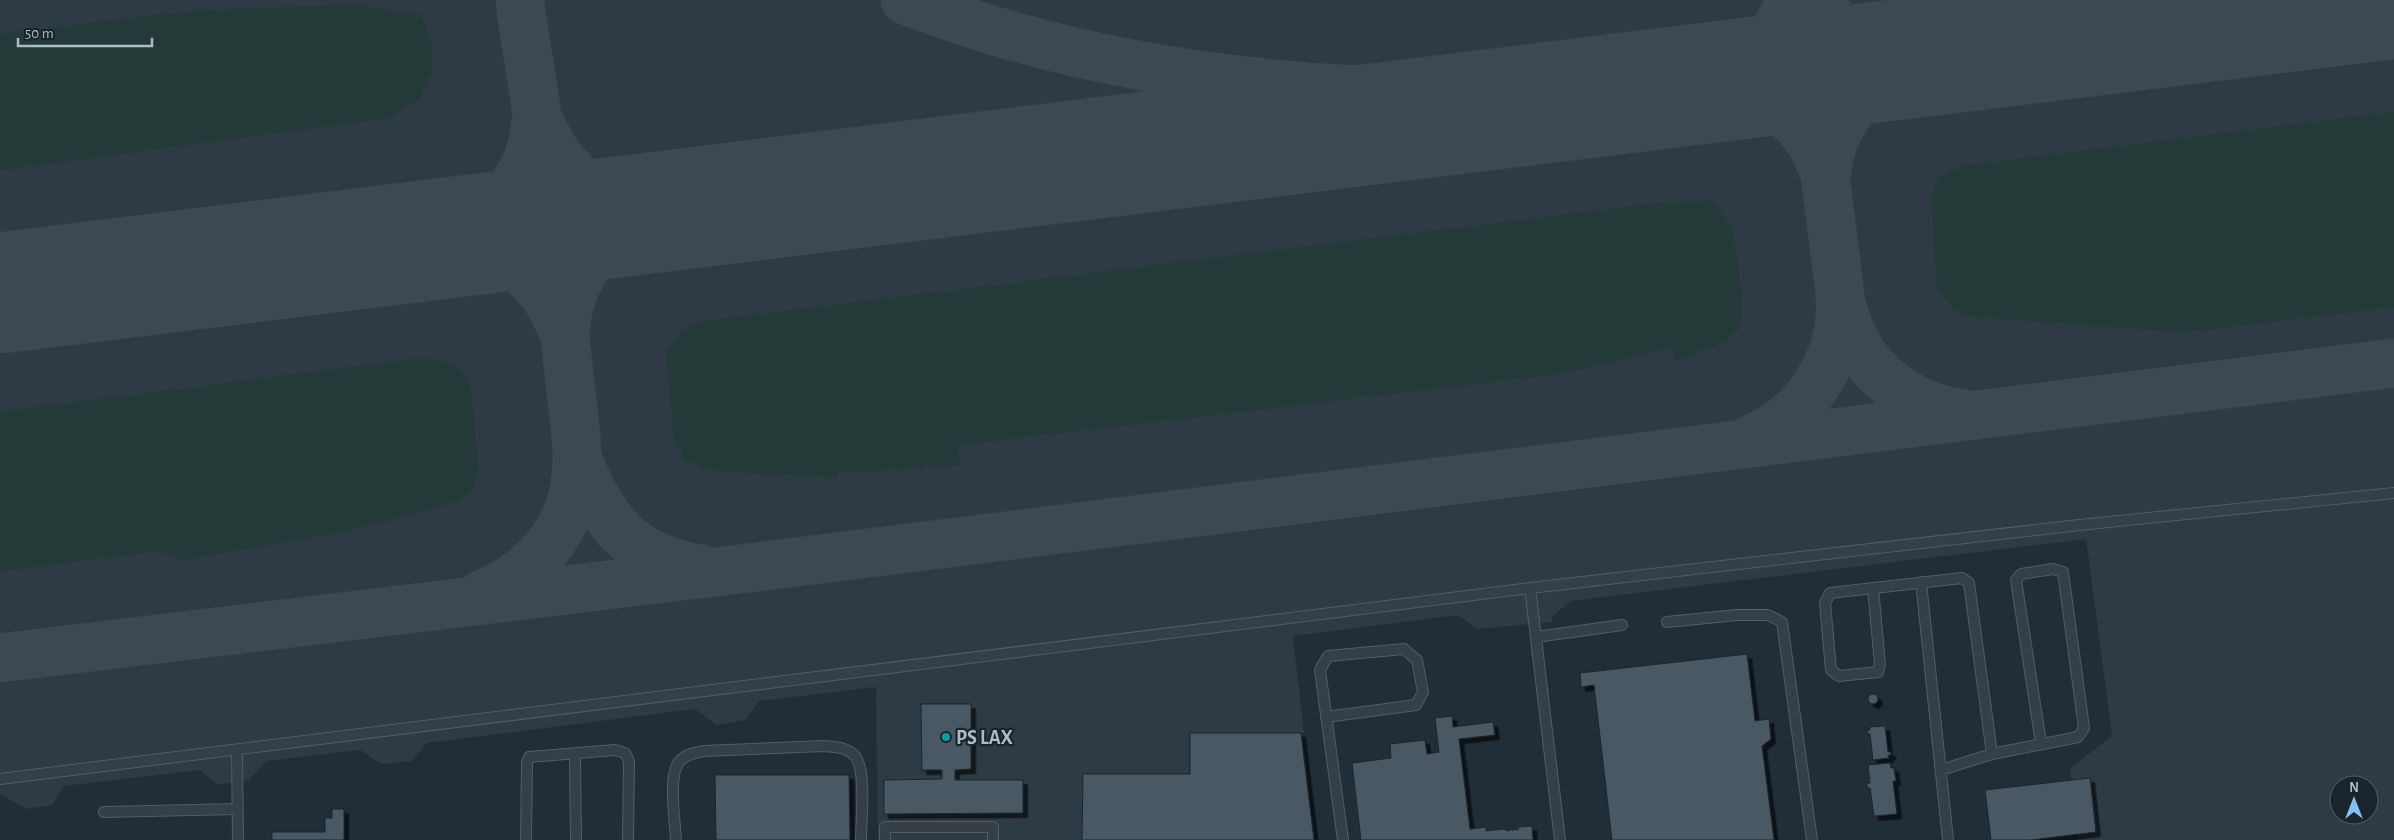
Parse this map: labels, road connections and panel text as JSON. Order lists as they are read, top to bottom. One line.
{"places":["PS LAX"],"scale_bar":"50 m","north":"top"}
